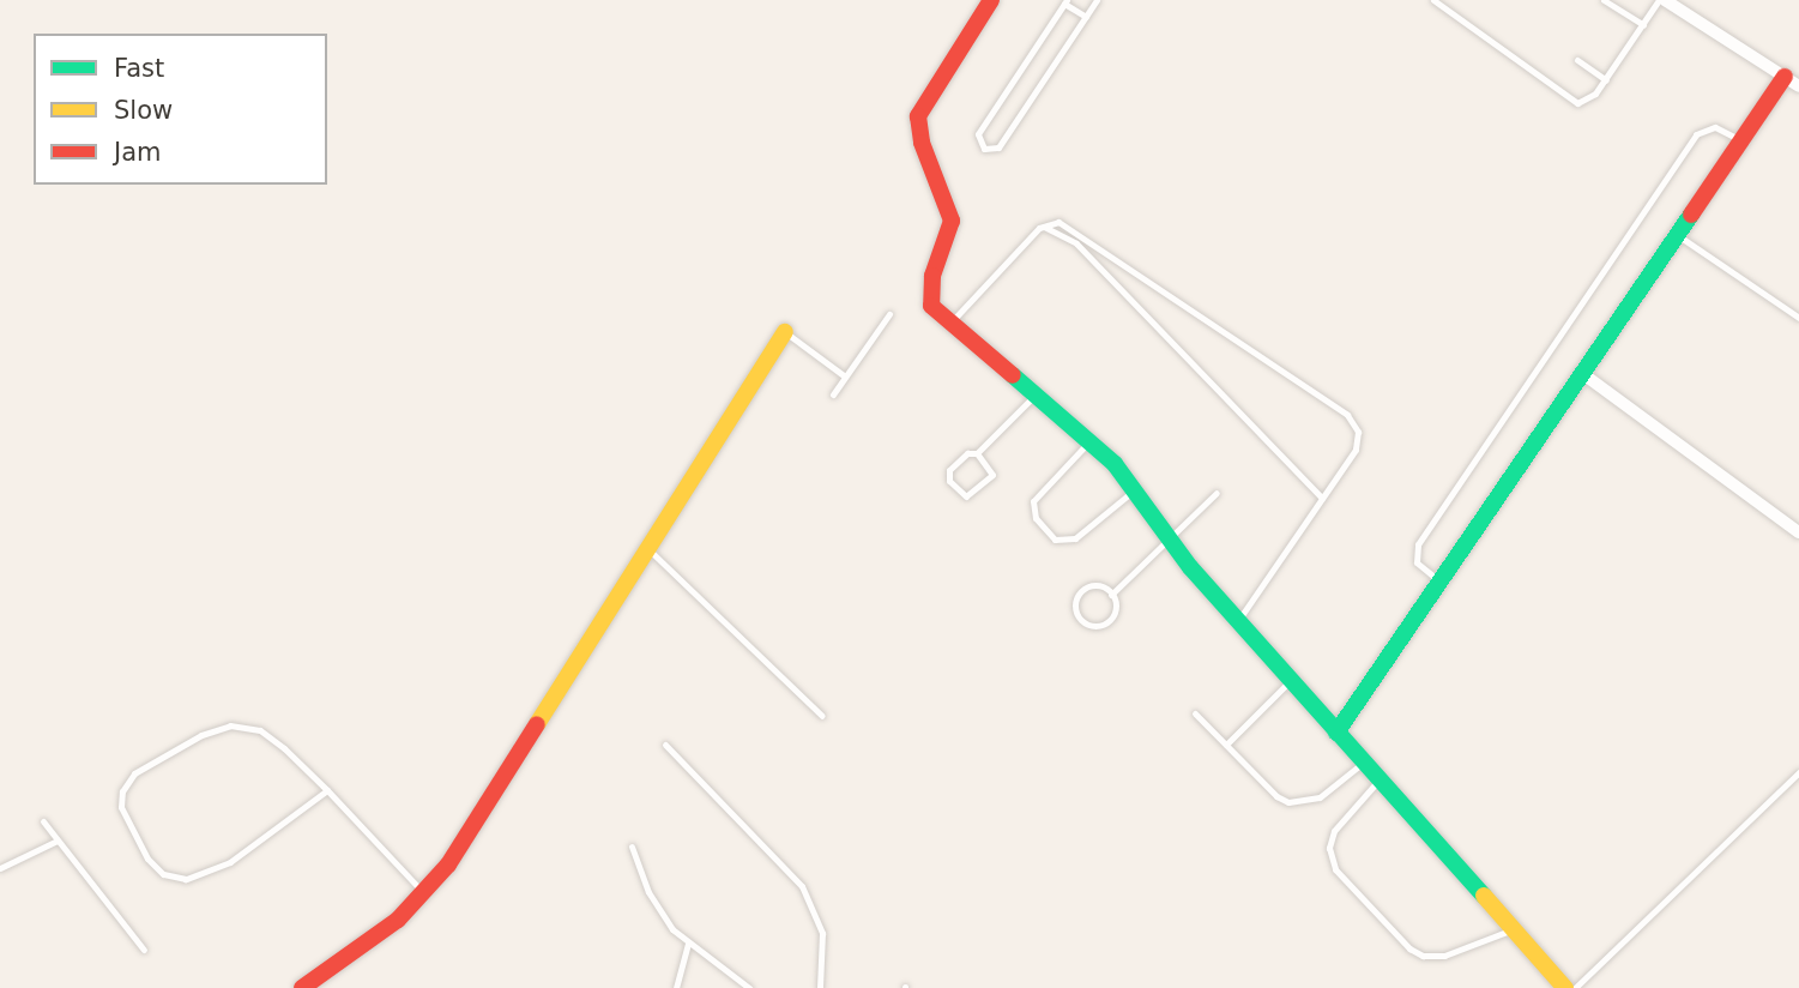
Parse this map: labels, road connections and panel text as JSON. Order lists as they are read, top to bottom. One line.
{"legend":["Fast","Slow","Jam"]}
